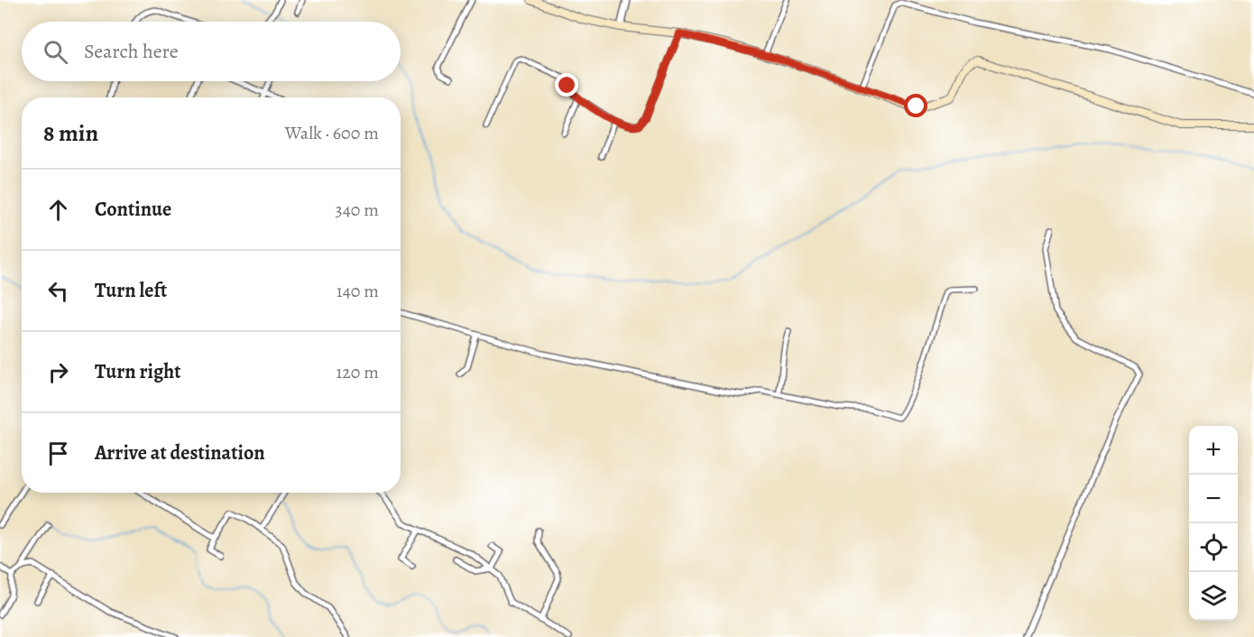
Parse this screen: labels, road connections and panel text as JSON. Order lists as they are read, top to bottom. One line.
{"page":{"search":"Search here","heading":["8 min","Walk · 600 m"],"list":[["Continue","340 m"],["Turn left","140 m"],["Turn right","120 m"],"Arrive at destination"],"map_buttons":["+","−"]}}
